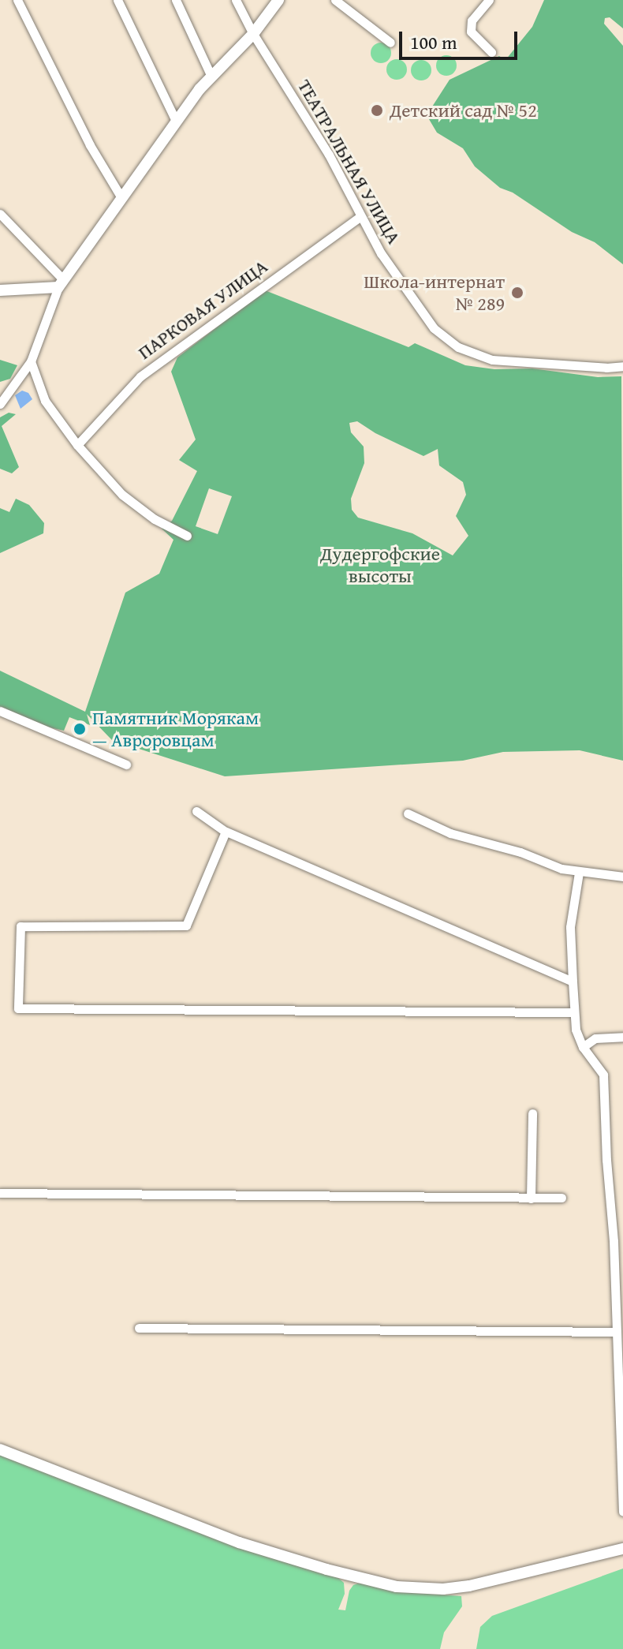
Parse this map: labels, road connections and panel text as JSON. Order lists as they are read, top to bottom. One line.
{"streets":{"street":["ТЕАТРАЛЬНАЯ УЛИЦА","ПАРКОВАЯ УЛИЦА"]},"crossings":[["ТЕАТРАЛЬНАЯ УЛИЦА","ПАРКОВАЯ УЛИЦА"]],"parks":["Дудергофские высоты"],"places":["Детский сад № 52","Школа-интернат № 289","Памятник Морякам — Авроровцам"],"scale_bar":"100 m"}
